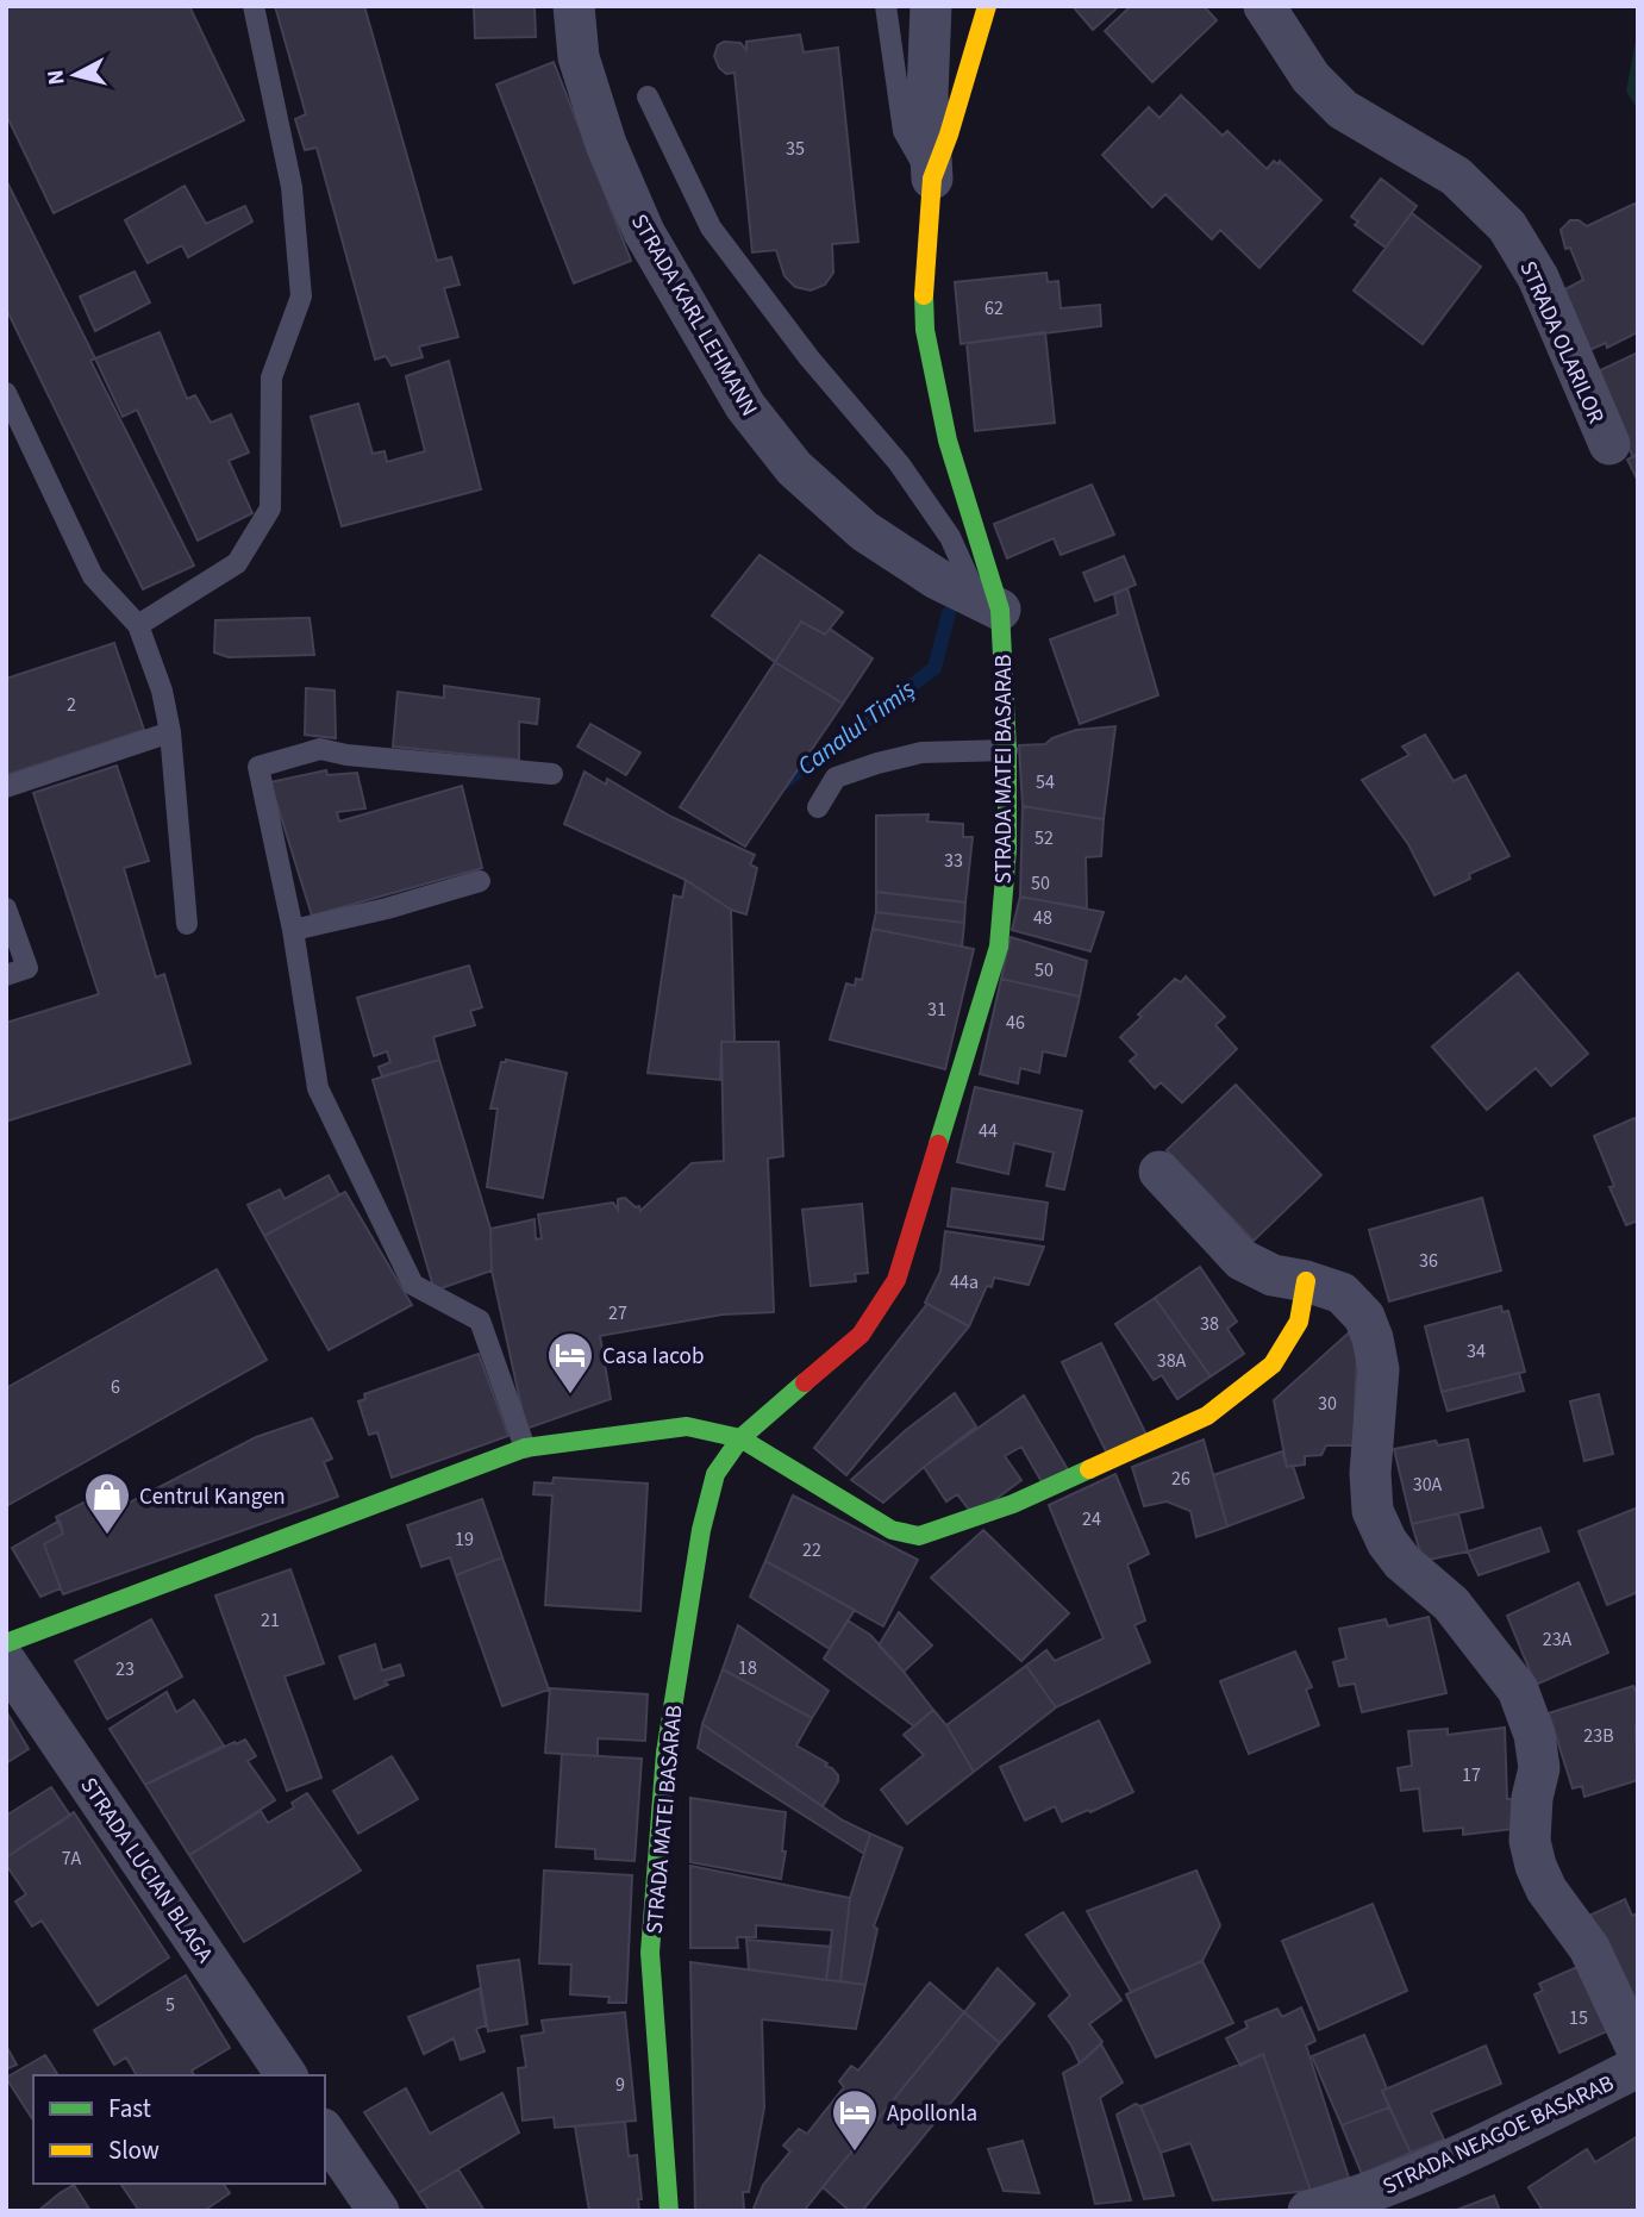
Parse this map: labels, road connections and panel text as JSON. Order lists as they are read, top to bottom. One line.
{"streets":{"street":["STRADA KARL LEHMANN","STRADA OLARILOR","STRADA MATEI BASARAB","STRADA LUCIAN BLAGA","STRADA NEAGOE BASARAB"]},"crossings":[["STRADA KARL LEHMANN","STRADA MATEI BASARAB"]],"water":["Canalul Timiș"],"places":{"hotel":["Casa Iacob","Apollonla"],"shop":["Centrul Kangen"]},"house_numbers":["35","62","2","54","52","33","50","48","50","31","46","44","36","44a","27","38","34","38A","6","30","26","30A","24","19","22","21","23A","18","23","23B","17","7A","5","15","9"],"legend":["Fast","Slow"],"north":"left"}
